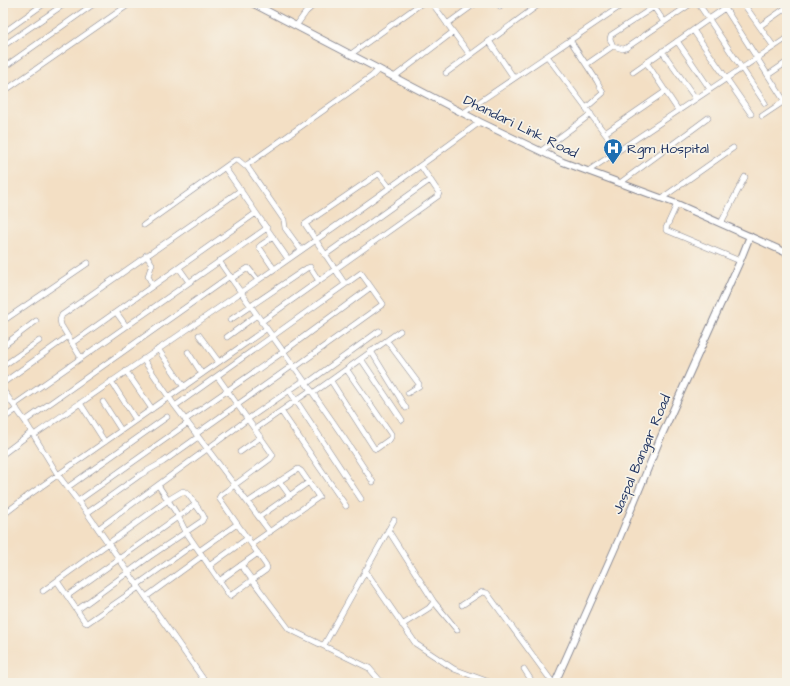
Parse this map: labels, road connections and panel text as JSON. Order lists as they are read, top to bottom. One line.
{"streets":{"street":["Dhandari Link Road","Jaspal Bangar Road"]},"crossings":[["Dhandari Link Road","Jaspal Bangar Road"]],"places":{"hospital":["Rgm Hospital"]}}
